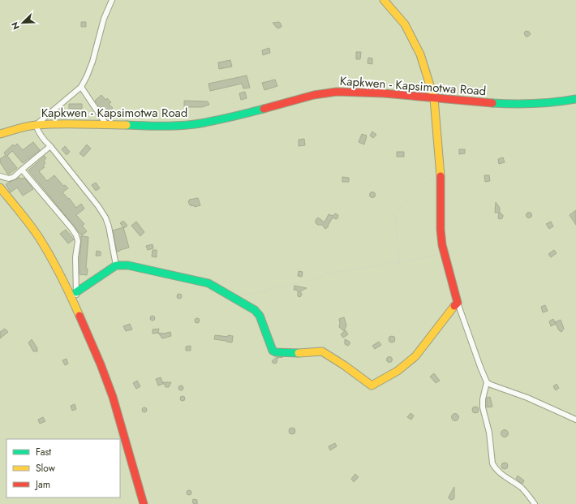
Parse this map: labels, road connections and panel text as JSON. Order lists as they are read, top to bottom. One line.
{"streets":{"street":["Kapkwen - Kapsimotwa Road"]},"legend":["Fast","Slow","Jam"],"north":"bottom left"}
